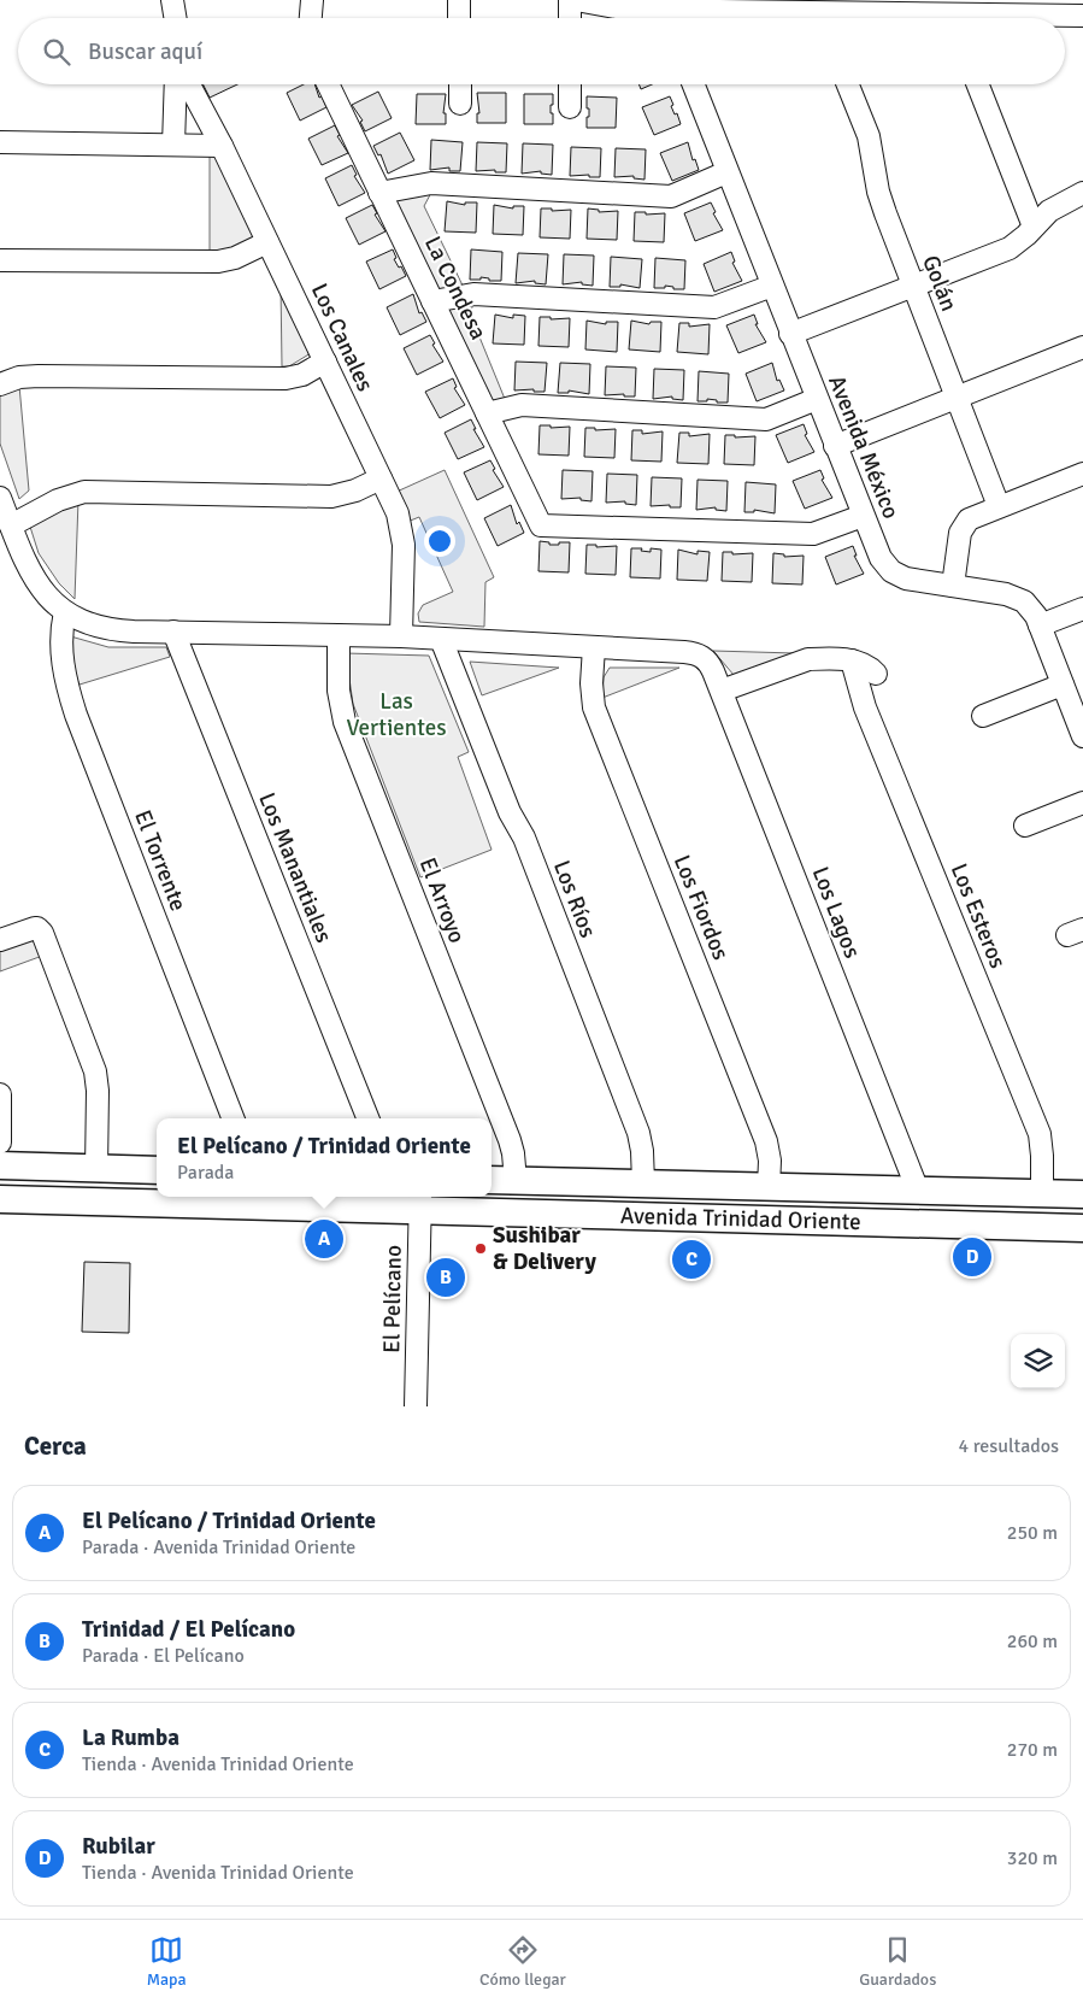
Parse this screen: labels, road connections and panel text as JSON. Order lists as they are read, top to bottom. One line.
{"streets":{"main road":["Avenida Trinidad Oriente"],"street":["Golán","La Condesa","Los Canales","Avenida México","El Torrente","Los Manantiales","Los Ríos","El Arroyo","Los Fiordos","Los Lagos","Los Esteros","El Pelícano"]},"crossings":[["La Condesa","Avenida México"],["Los Ríos","Avenida Trinidad Oriente"],["El Arroyo","Avenida Trinidad Oriente"],["Los Fiordos","Los Lagos"],["Los Fiordos","Avenida Trinidad Oriente"],["Los Lagos","Avenida Trinidad Oriente"],["Los Esteros","Avenida Trinidad Oriente"],["Avenida Trinidad Oriente","El Pelícano"]],"parks":["Las Vertientes"],"places":["Sushibar & Delivery"],"page":{"search":"Buscar aquí","popup":["El Pelícano / Trinidad Oriente","Parada"],"pins":["A","D","C","B"],"heading":["Cerca","4 resultados"],"list":[{"mark":"A","name":"El Pelícano / Trinidad Oriente","note":"Parada · Avenida Trinidad Oriente","value":"250 m"},{"mark":"B","name":"Trinidad / El Pelícano","note":"Parada · El Pelícano","value":"260 m"},{"mark":"C","name":"La Rumba","note":"Tienda · Avenida Trinidad Oriente","value":"270 m"},{"mark":"D","name":"Rubilar","note":"Tienda · Avenida Trinidad Oriente","value":"320 m"}],"nav":["Mapa","Cómo llegar","Guardados"]}}
